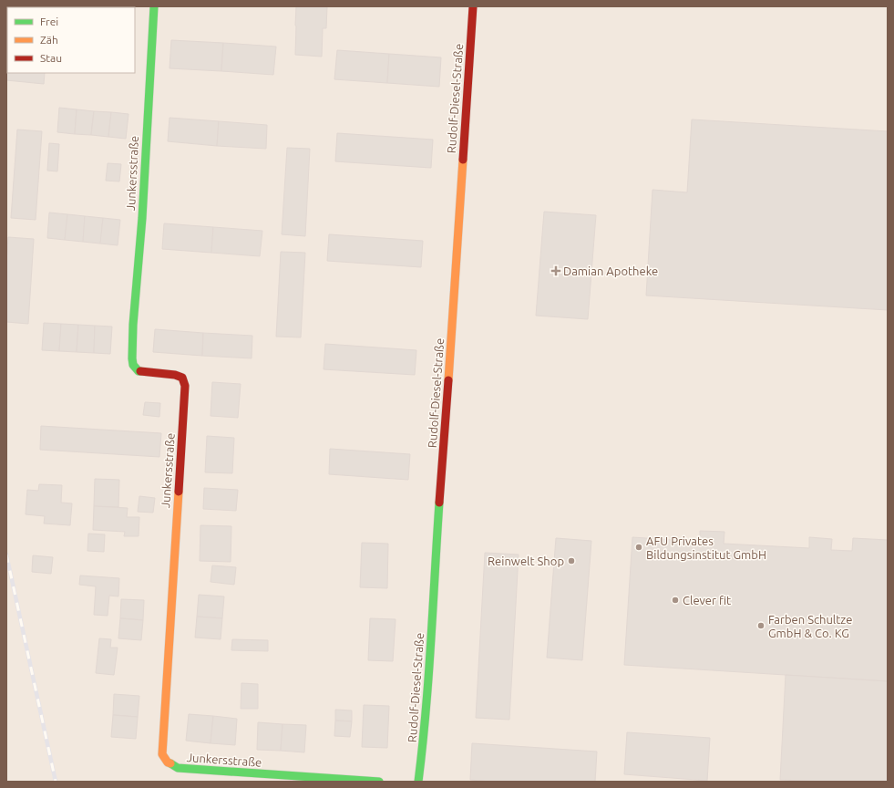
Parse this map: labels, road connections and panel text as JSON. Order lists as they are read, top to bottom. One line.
{"streets":{"street":["Rudolf-Diesel-Straße","Junkersstraße"]},"places":{"health":["Damian Apotheke"],"other":["AFU Privates Bildungsinstitut GmbH","Reinwelt Shop","Clever fit","Farben Schultze GmbH & Co. KG"]},"legend":["Frei","Zäh","Stau"]}
